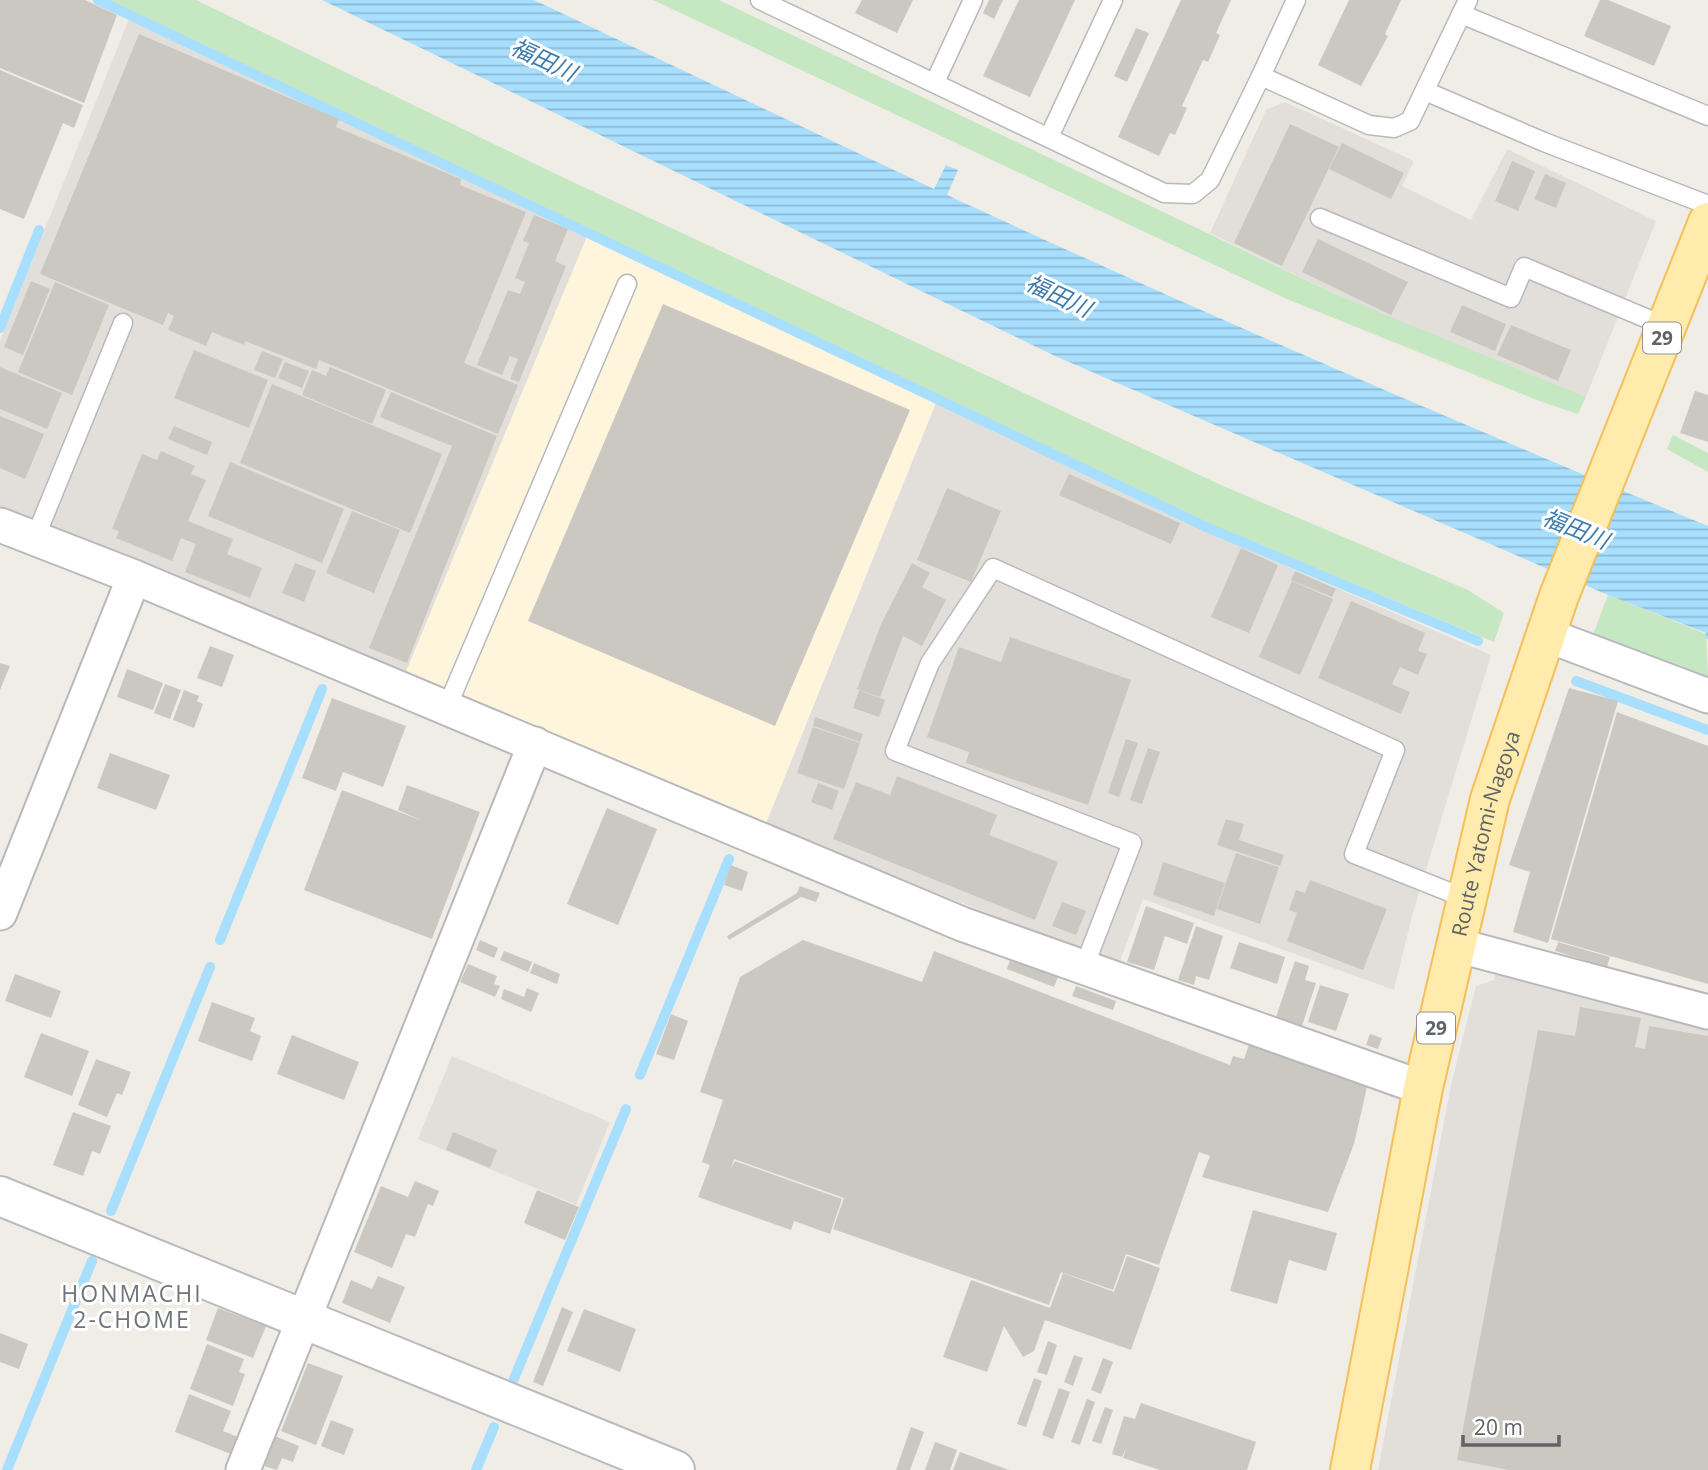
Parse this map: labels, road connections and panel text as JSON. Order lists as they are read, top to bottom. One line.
{"streets":{"main road":["29","Route Yatomi-Nagoya"]},"districts":["HONMACHI 2-CHOME"],"water":["福田川"],"scale_bar":"20 m"}
